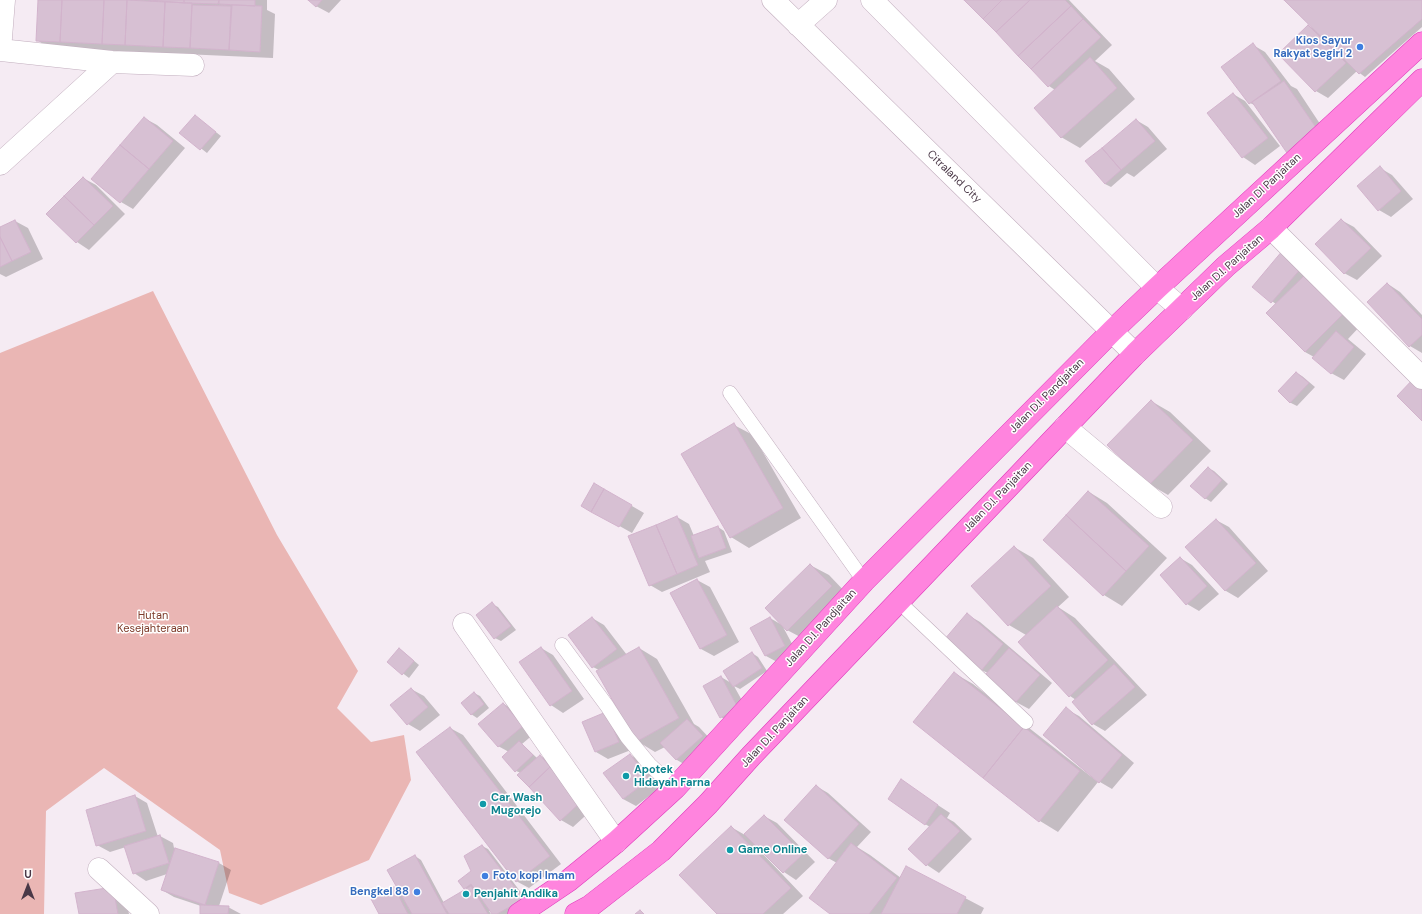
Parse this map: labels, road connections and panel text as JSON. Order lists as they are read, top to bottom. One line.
{"streets":{"highway":["Jalan DI Panjaitan","Jalan D.I. Panjaitan","Jalan D.I. Pandjaitan"],"street":["Citraland City"]},"crossings":[["Citraland City","Jalan DI Panjaitan"],["Citraland City","Jalan D.I. Panjaitan"],["Citraland City","Jalan D.I. Pandjaitan"],["Jalan DI Panjaitan","Jalan D.I. Pandjaitan"]],"parks":["Hutan Kesejahteraan"],"places":["Kios Sayur Rakyat Segiri 2","Apotek Hidayah Farna","Car Wash Mugorejo","Game Online","Foto kopi Imam","Bengkel 88","Penjahit Andika"],"north":"top"}
